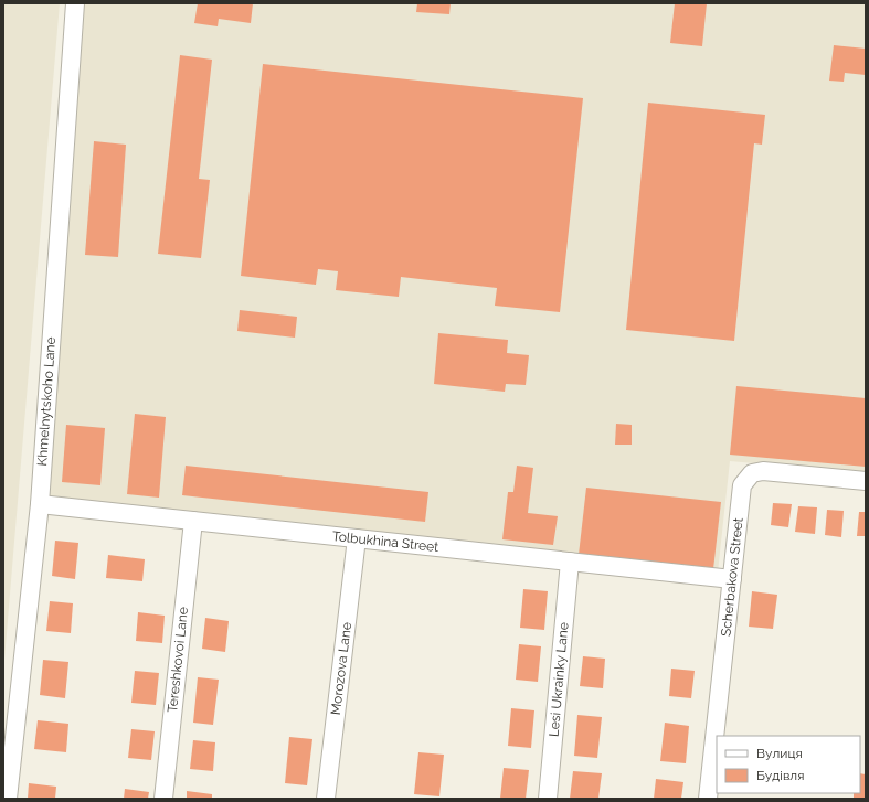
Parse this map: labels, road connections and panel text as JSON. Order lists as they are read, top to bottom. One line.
{"streets":{"street":["Khmelnytskoho Lane","Tolbukhina Street","Scherbakova Street","Tereshkovoi Lane","Morozova Lane","Lesi Ukrainky Lane"]},"crossings":[["Khmelnytskoho Lane","Tolbukhina Street"],["Tolbukhina Street","Scherbakova Street"],["Tolbukhina Street","Tereshkovoi Lane"],["Tolbukhina Street","Morozova Lane"],["Tolbukhina Street","Lesi Ukrainky Lane"]],"legend":["Вулиця","Будівля"]}
